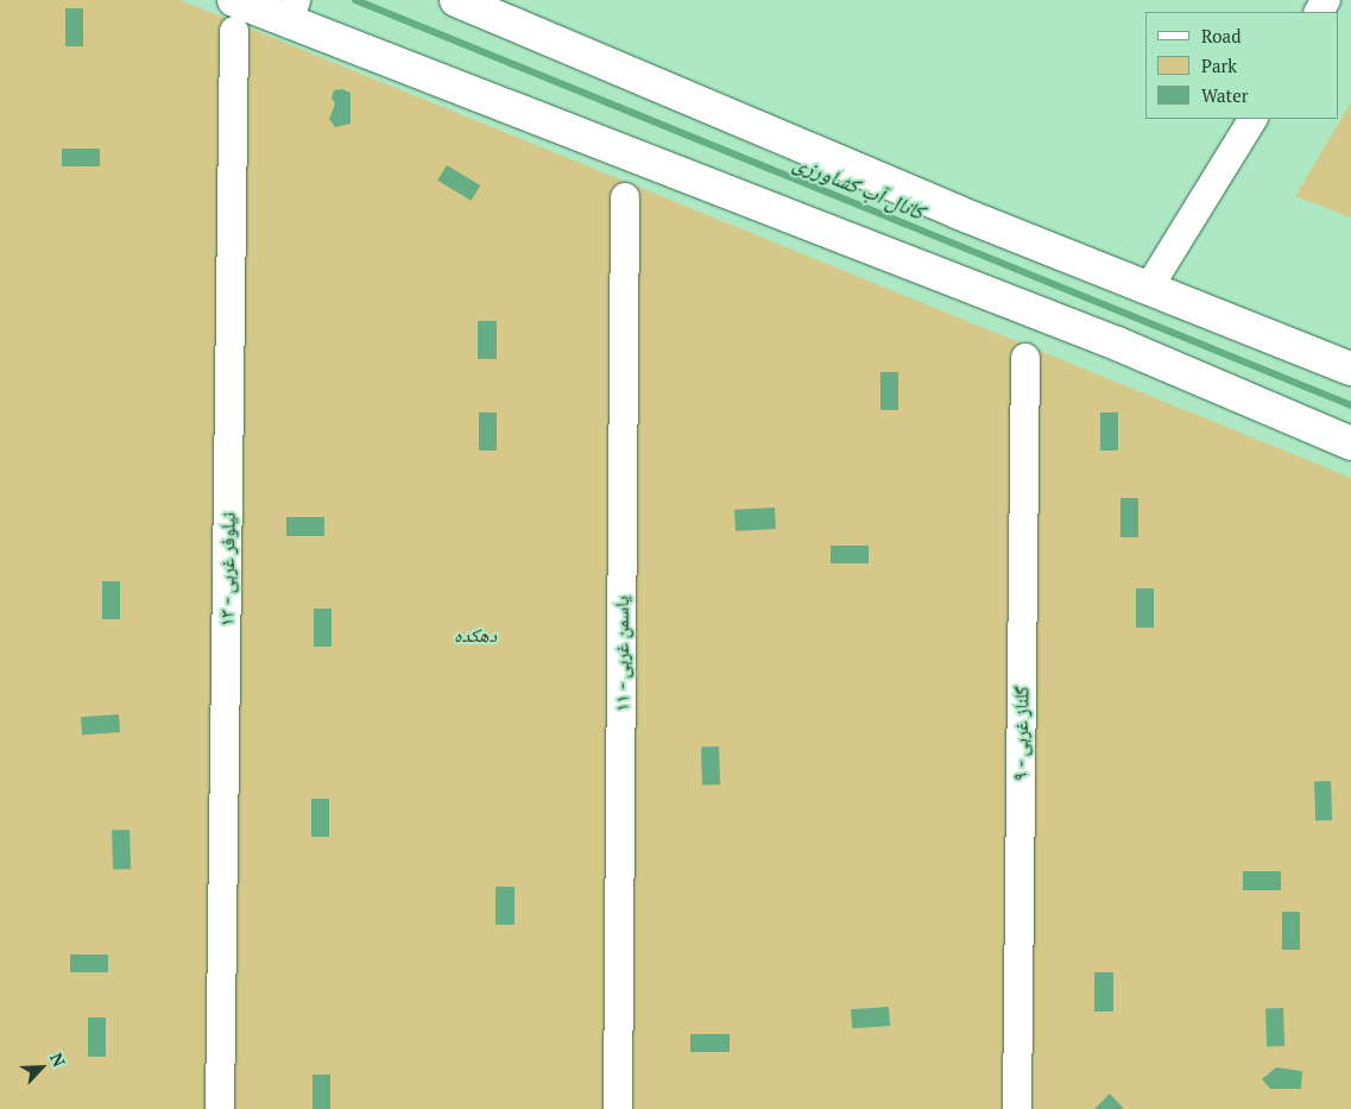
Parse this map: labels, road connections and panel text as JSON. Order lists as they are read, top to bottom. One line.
{"streets":{"street":["نیلوفر غربی - ۱۳","یاسمن غربی - ۱۱","گلناز غربی - ۹"]},"water":["کانال آب کشاورزی"],"parks":["دهکده"],"legend":["Road","Park","Water"],"north":"top right"}
